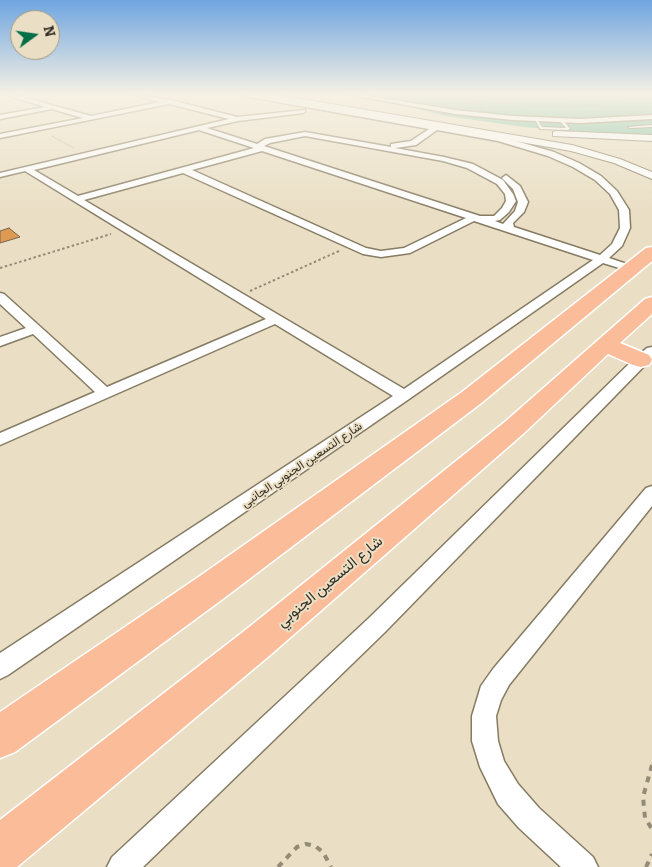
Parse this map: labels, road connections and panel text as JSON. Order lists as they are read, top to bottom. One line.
{"streets":{"main road":["شارع التسعين الجنوبي"],"street":["شارع التسعين الجنوبي الجانبى"]},"north":"right"}
